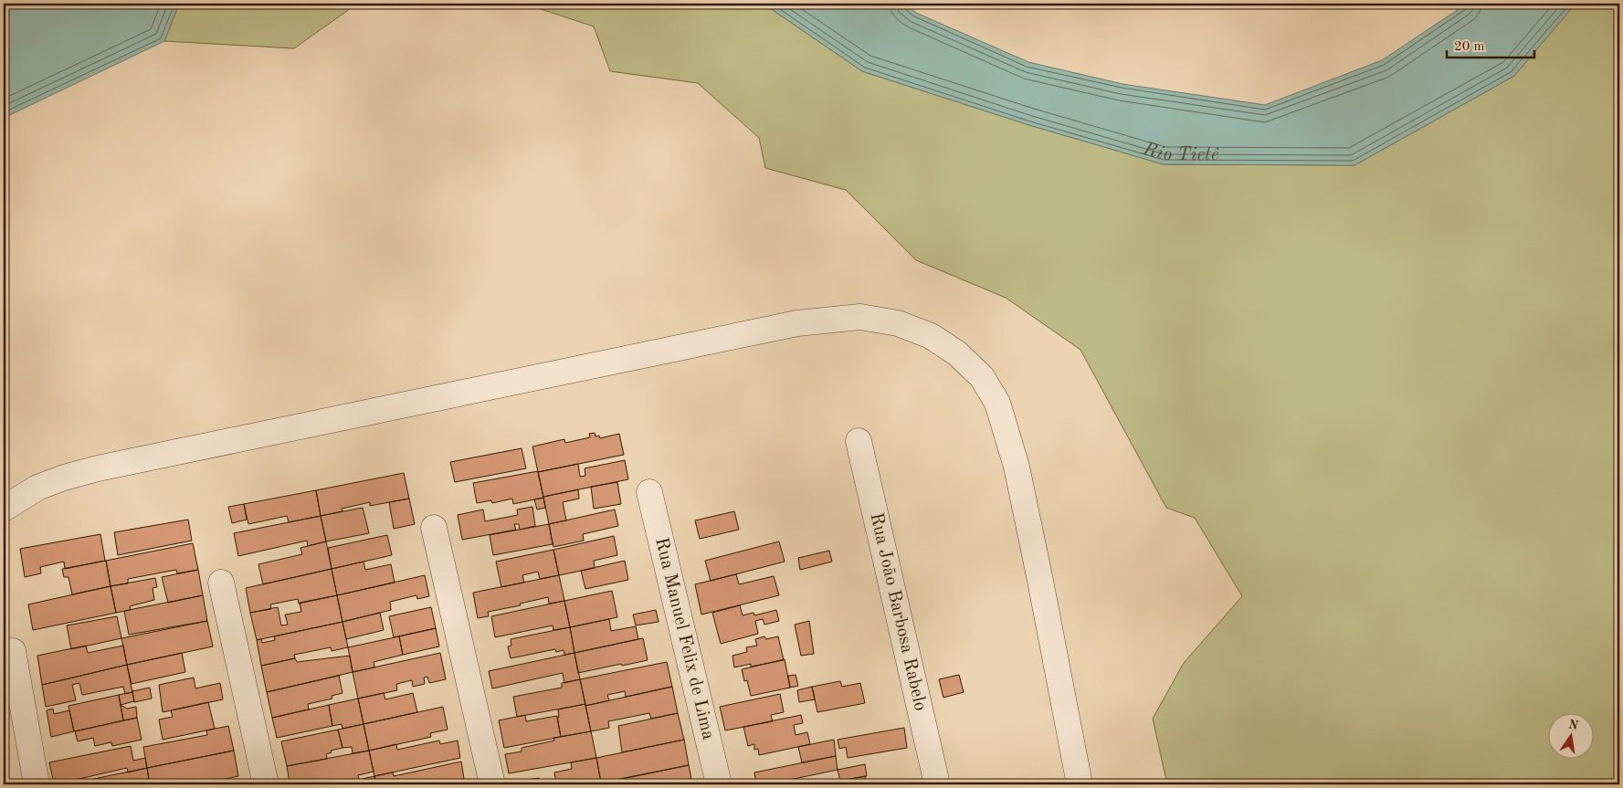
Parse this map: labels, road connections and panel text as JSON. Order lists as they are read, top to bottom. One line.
{"streets":{"street":["Rua João Barbosa Rabelo","Rua Manuel Felix de Lima"]},"water":["Rio Tietê"],"scale_bar":"20 m","north":"top"}
